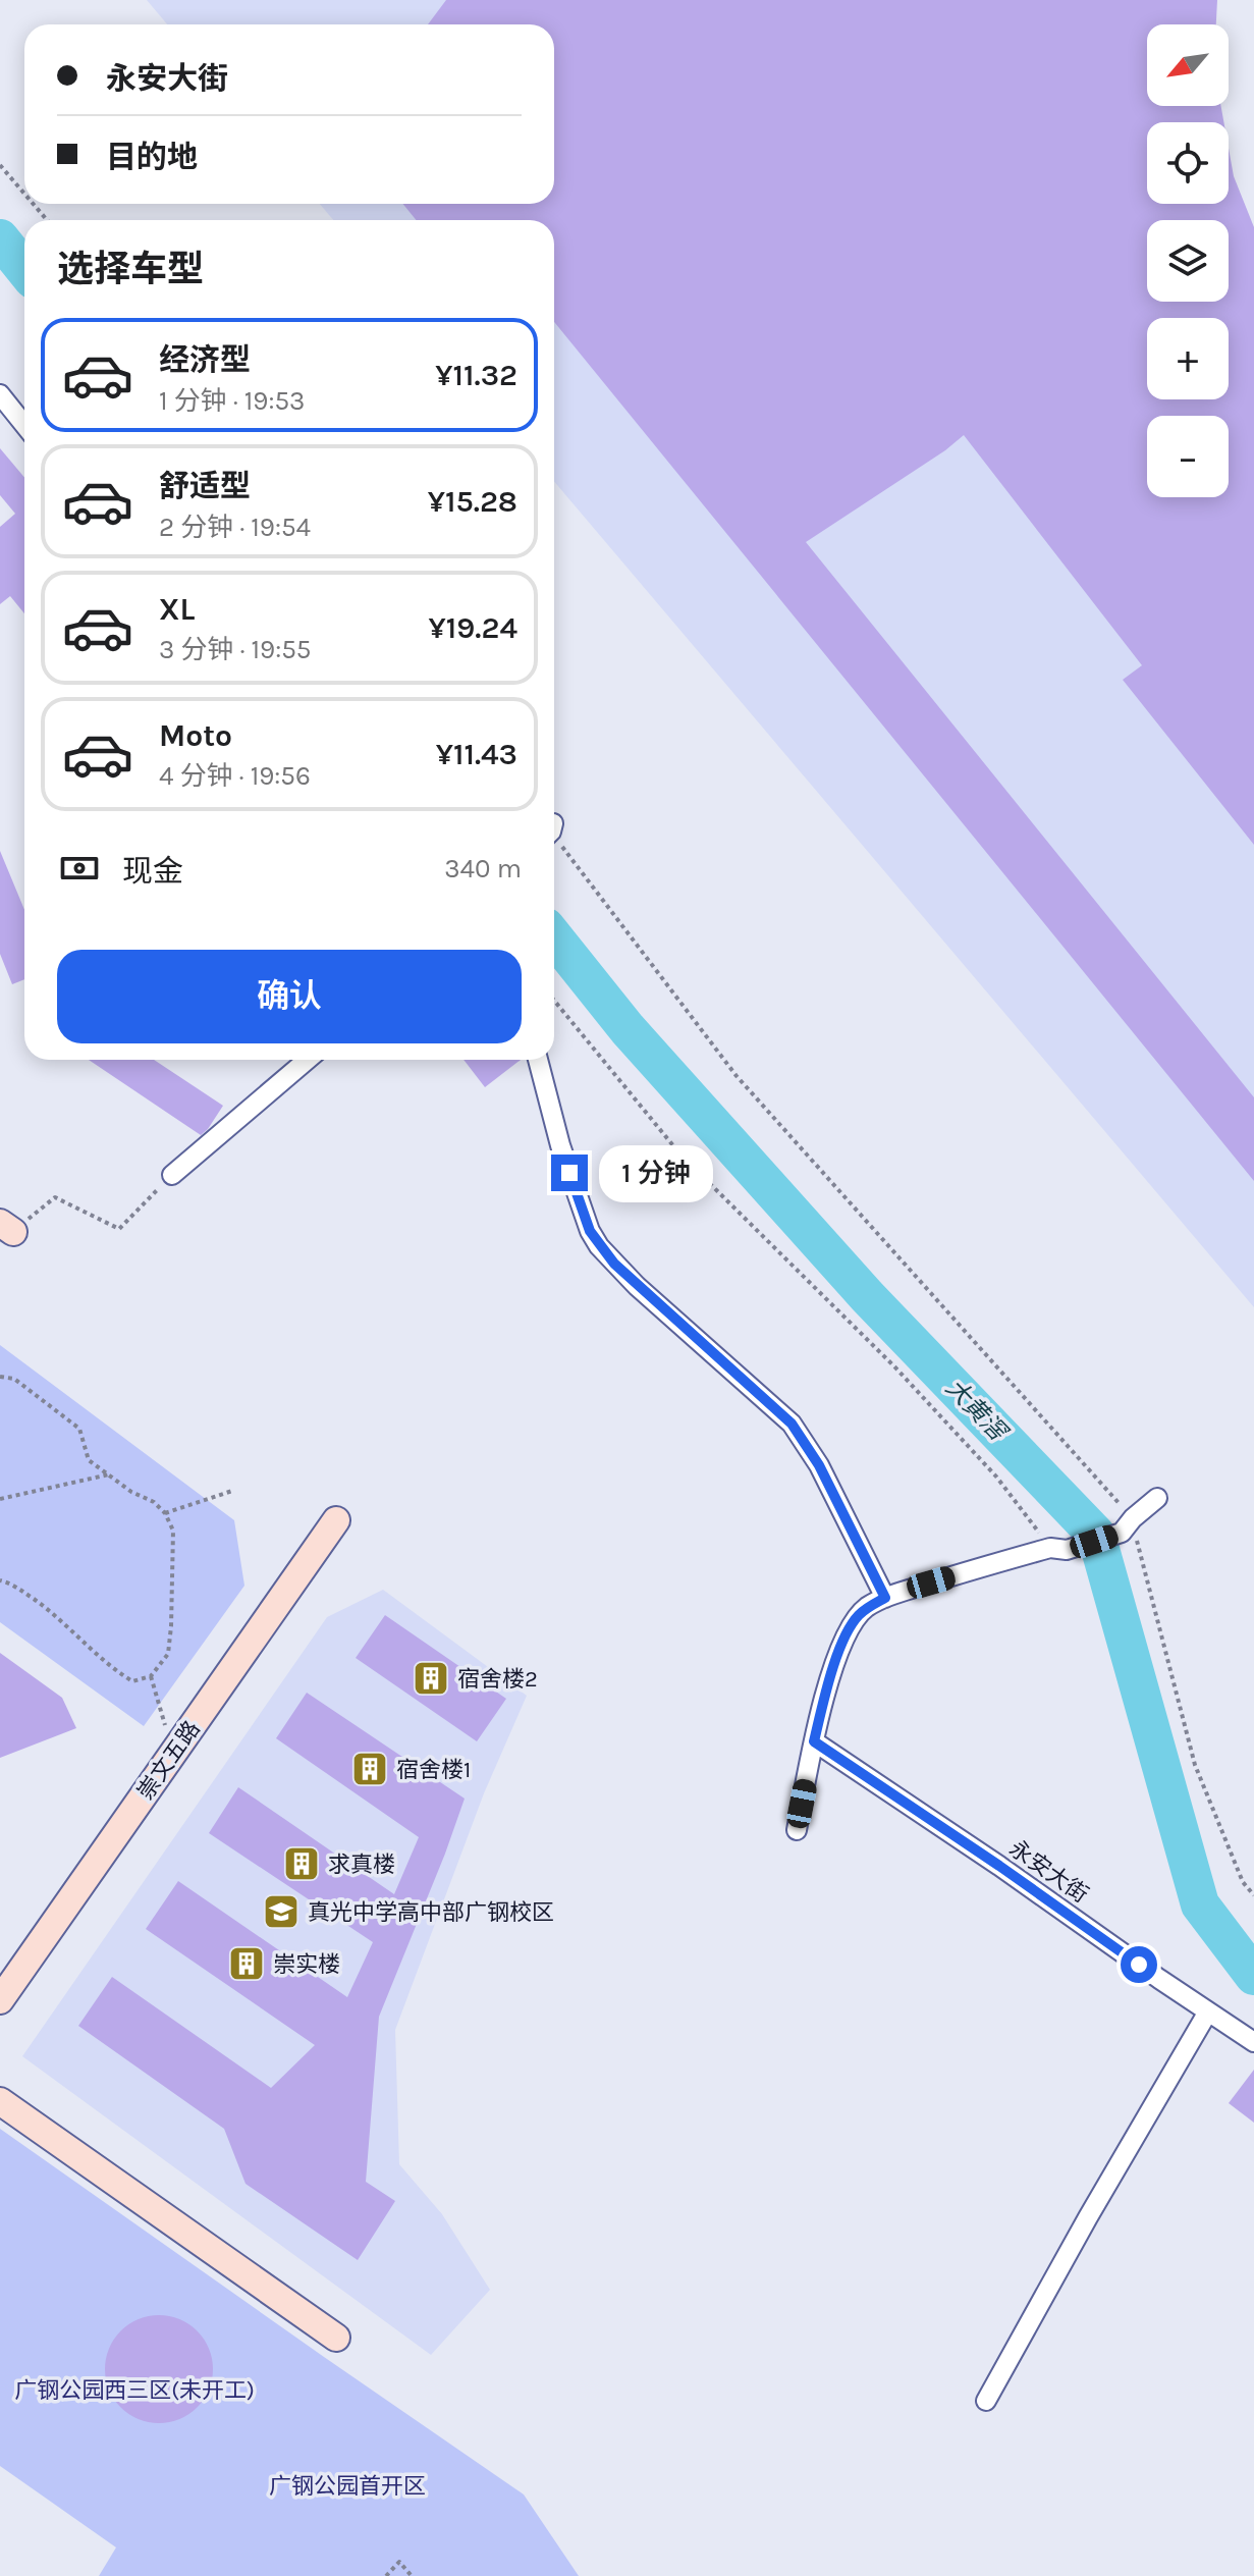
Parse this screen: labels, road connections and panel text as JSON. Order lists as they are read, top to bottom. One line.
{"streets":{"street":["崇文五路","永安大街"]},"water":["大黄滘"],"parks":["广钢公园西三区(未开工)","广钢公园首开区"],"places":{"building":["宿舍楼2","宿舍楼1","求真楼","崇实楼"],"school or university":["真光中学高中部广钢校区"]},"north":"bottom left","page":{"map_buttons":["+","−"],"banner":["永安大街","目的地"],"heading":"选择车型","list":[{"name":"经济型","note":"1 分钟 · 19:53","value":"¥11.32"},{"name":"舒适型","note":"2 分钟 · 19:54","value":"¥15.28"},{"name":"XL","note":"3 分钟 · 19:55","value":"¥19.24"},{"name":"Moto","note":"4 分钟 · 19:56","value":"¥11.43"}],"pay":["现金","340 m"],"buttons":"确认","bubble":"1 分钟"}}
